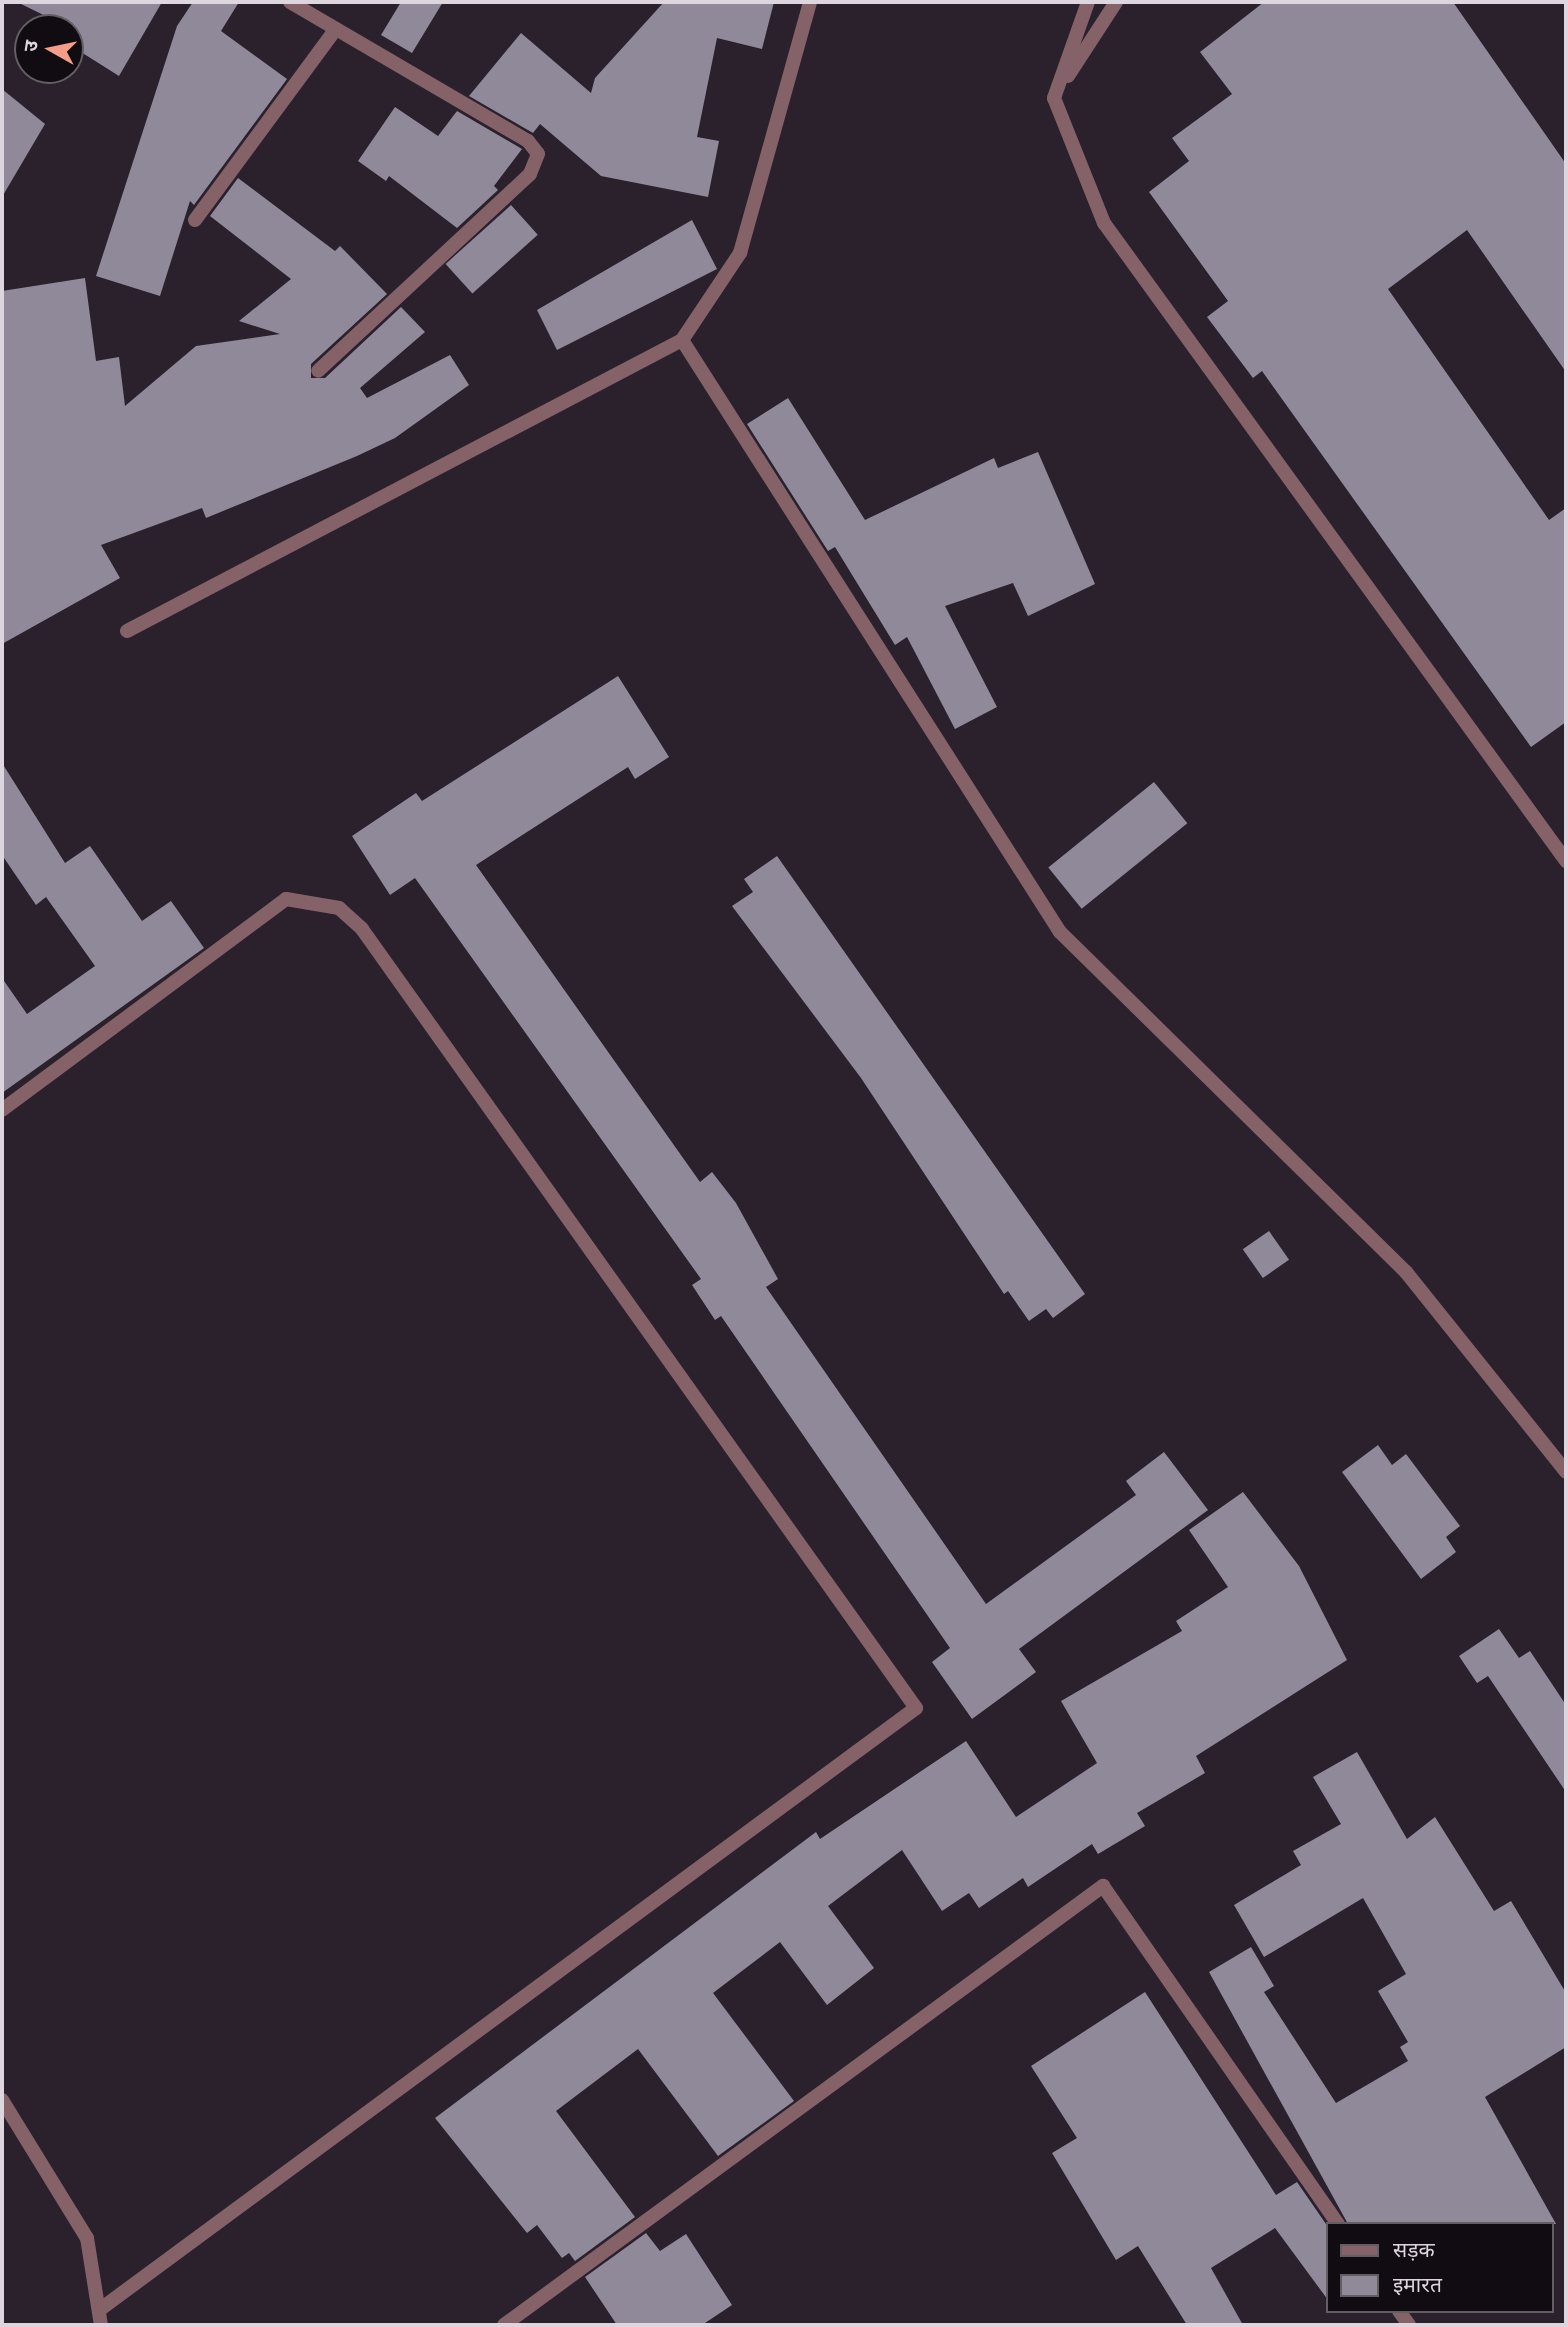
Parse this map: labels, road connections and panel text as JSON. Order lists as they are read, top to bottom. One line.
{"legend":["सड़क","इमारत"],"north":"left"}
